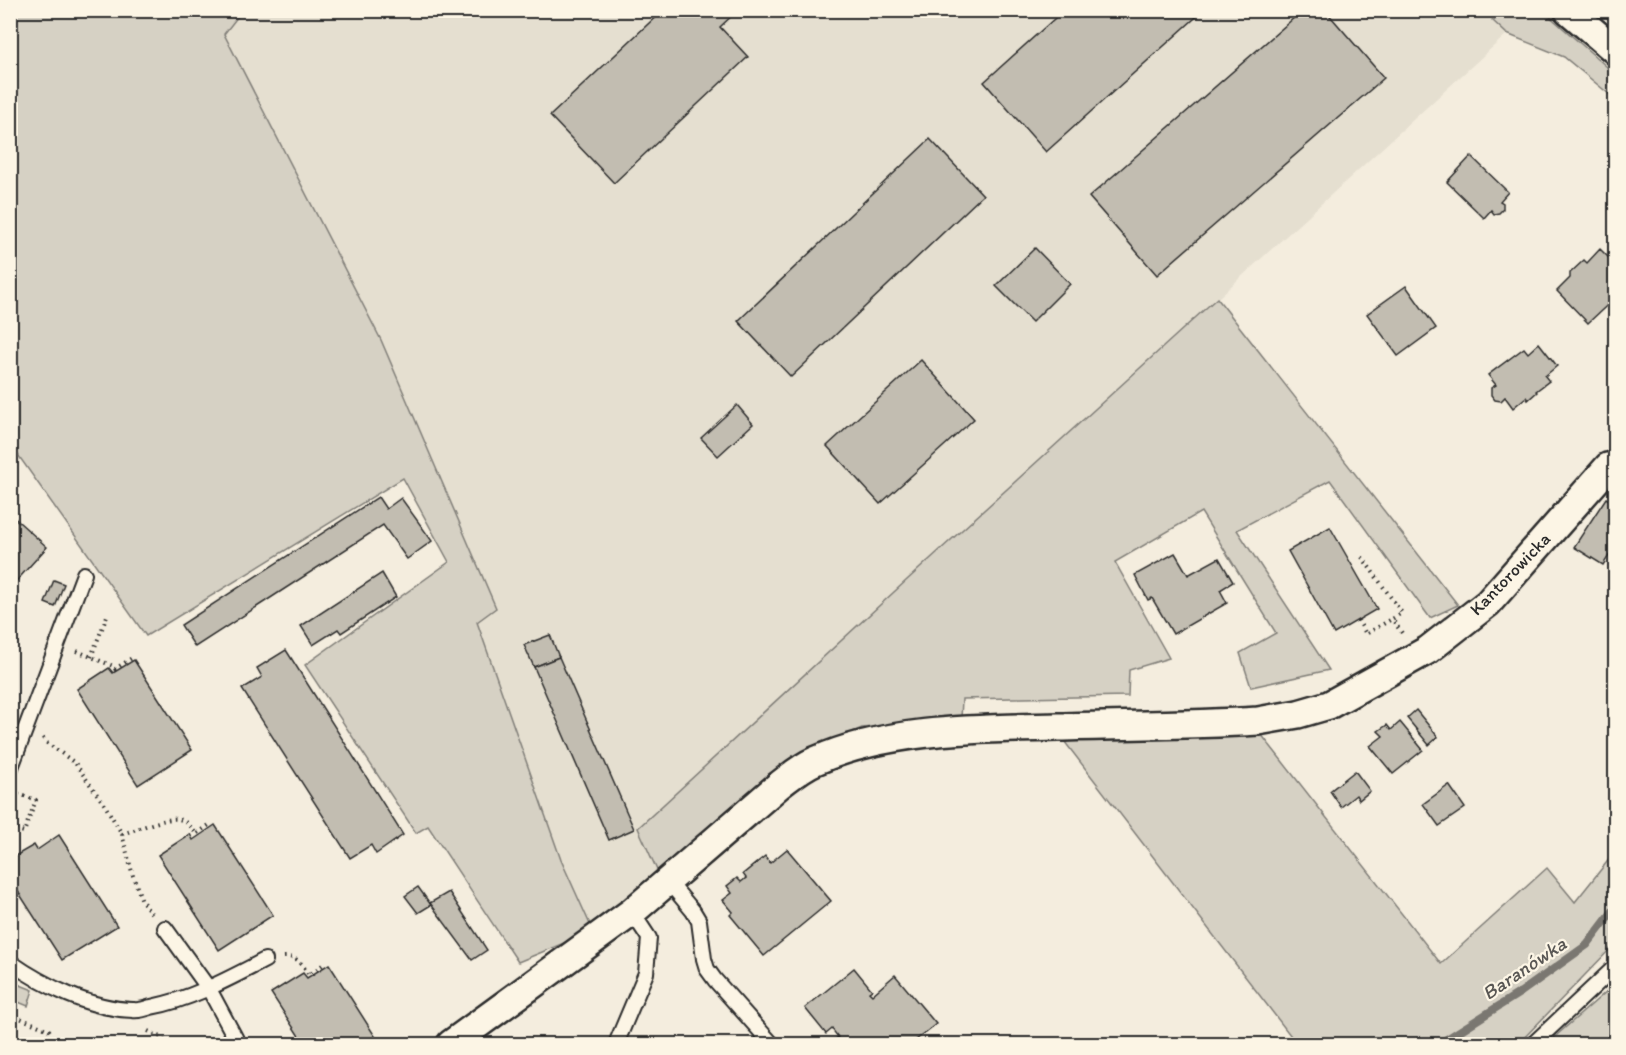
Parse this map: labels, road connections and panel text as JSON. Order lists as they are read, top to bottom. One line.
{"streets":{"street":["Kantorowicka"]},"water":["Baranówka"]}
